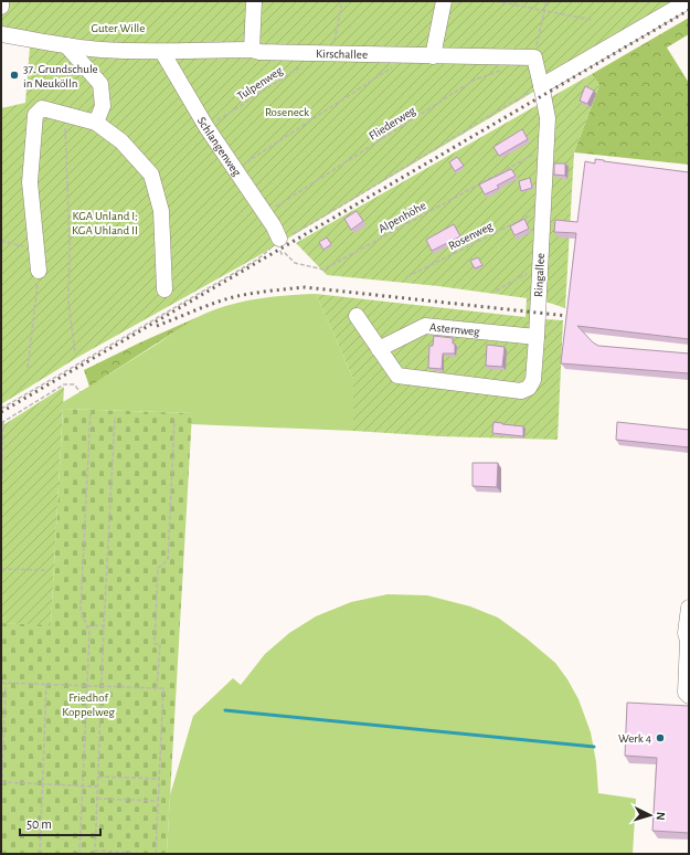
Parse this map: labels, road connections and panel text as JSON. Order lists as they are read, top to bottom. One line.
{"streets":{"street":["Kirschallee","Schlangenweg","Ringallee","Asternweg"],"path":["Tulpenweg","Fliederweg","Alpenhöhe","Rosenweg"]},"crossings":[["Kirschallee","Tulpenweg"],["Tulpenweg","Schlangenweg"],["Fliederweg","Schlangenweg"],["Schlangenweg","Alpenhöhe"],["Alpenhöhe","Ringallee"],["Rosenweg","Ringallee"],["Ringallee","Asternweg"]],"parks":["Guter Wille","Roseneck","KGA Unland I; KGA Uhland II","Friedhof Koppelweg"],"places":["37. Grundschule in Neukölln","Werk 4"],"scale_bar":"50 m","north":"right"}
